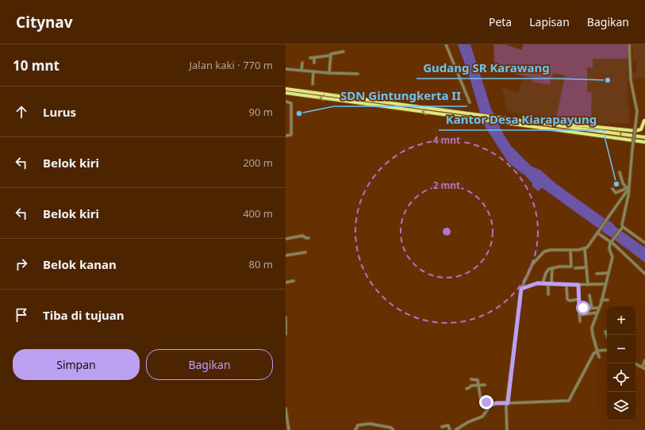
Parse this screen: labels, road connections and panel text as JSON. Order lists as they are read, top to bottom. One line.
{"places":["Gudang SR Karawang","SDN Gintungkerta II","Kantor Desa Kiarapayung"],"page":{"header":"Citynav","nav":["Peta","Lapisan","Bagikan"],"heading":["10 mnt","Jalan kaki · 770 m"],"list":[["Lurus","90 m"],["Belok kiri","200 m"],["Belok kiri","400 m"],["Belok kanan","80 m"],"Tiba di tujuan"],"map_buttons":["+","−"],"buttons":["Simpan","Bagikan"]},"rings":["4 mnt","2 mnt"]}
